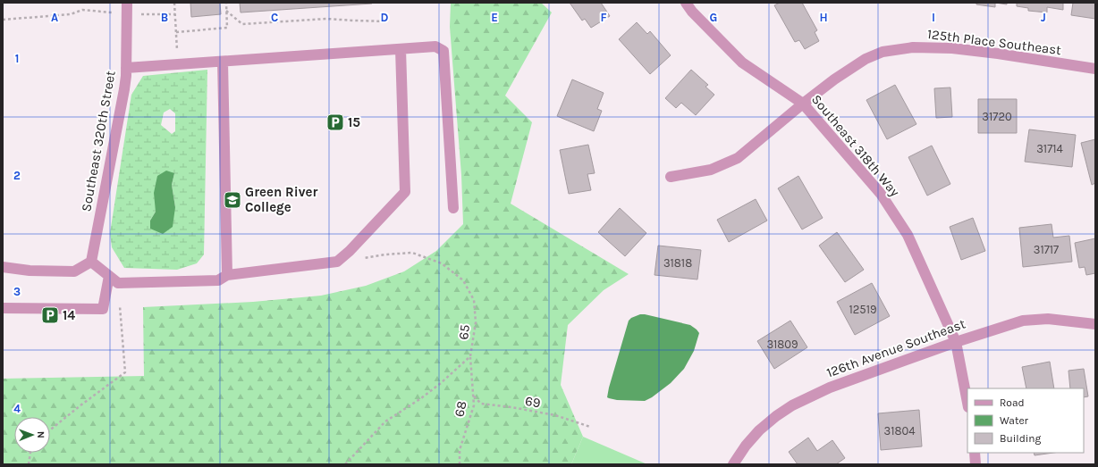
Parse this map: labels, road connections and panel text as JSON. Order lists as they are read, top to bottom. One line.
{"streets":{"street":["125th Place Southeast","Southeast 320th Street","Southeast 318th Way","126th Avenue Southeast"],"path":["65","69","68"]},"crossings":[["125th Place Southeast","Southeast 318th Way"],["Southeast 318th Way","126th Avenue Southeast"],["65","68"],["69","68"]],"places":{"parking":["15","14"],"school or university":["Green River College"]},"house_numbers":["31720","31714","31717","31818","12519","31809","31804"],"legend":["Road","Water","Building"],"north":"right","grid":{"columns":["A","B","C","D","E","F","G","H","I","J"],"rows":["1","2","3","4"]}}
